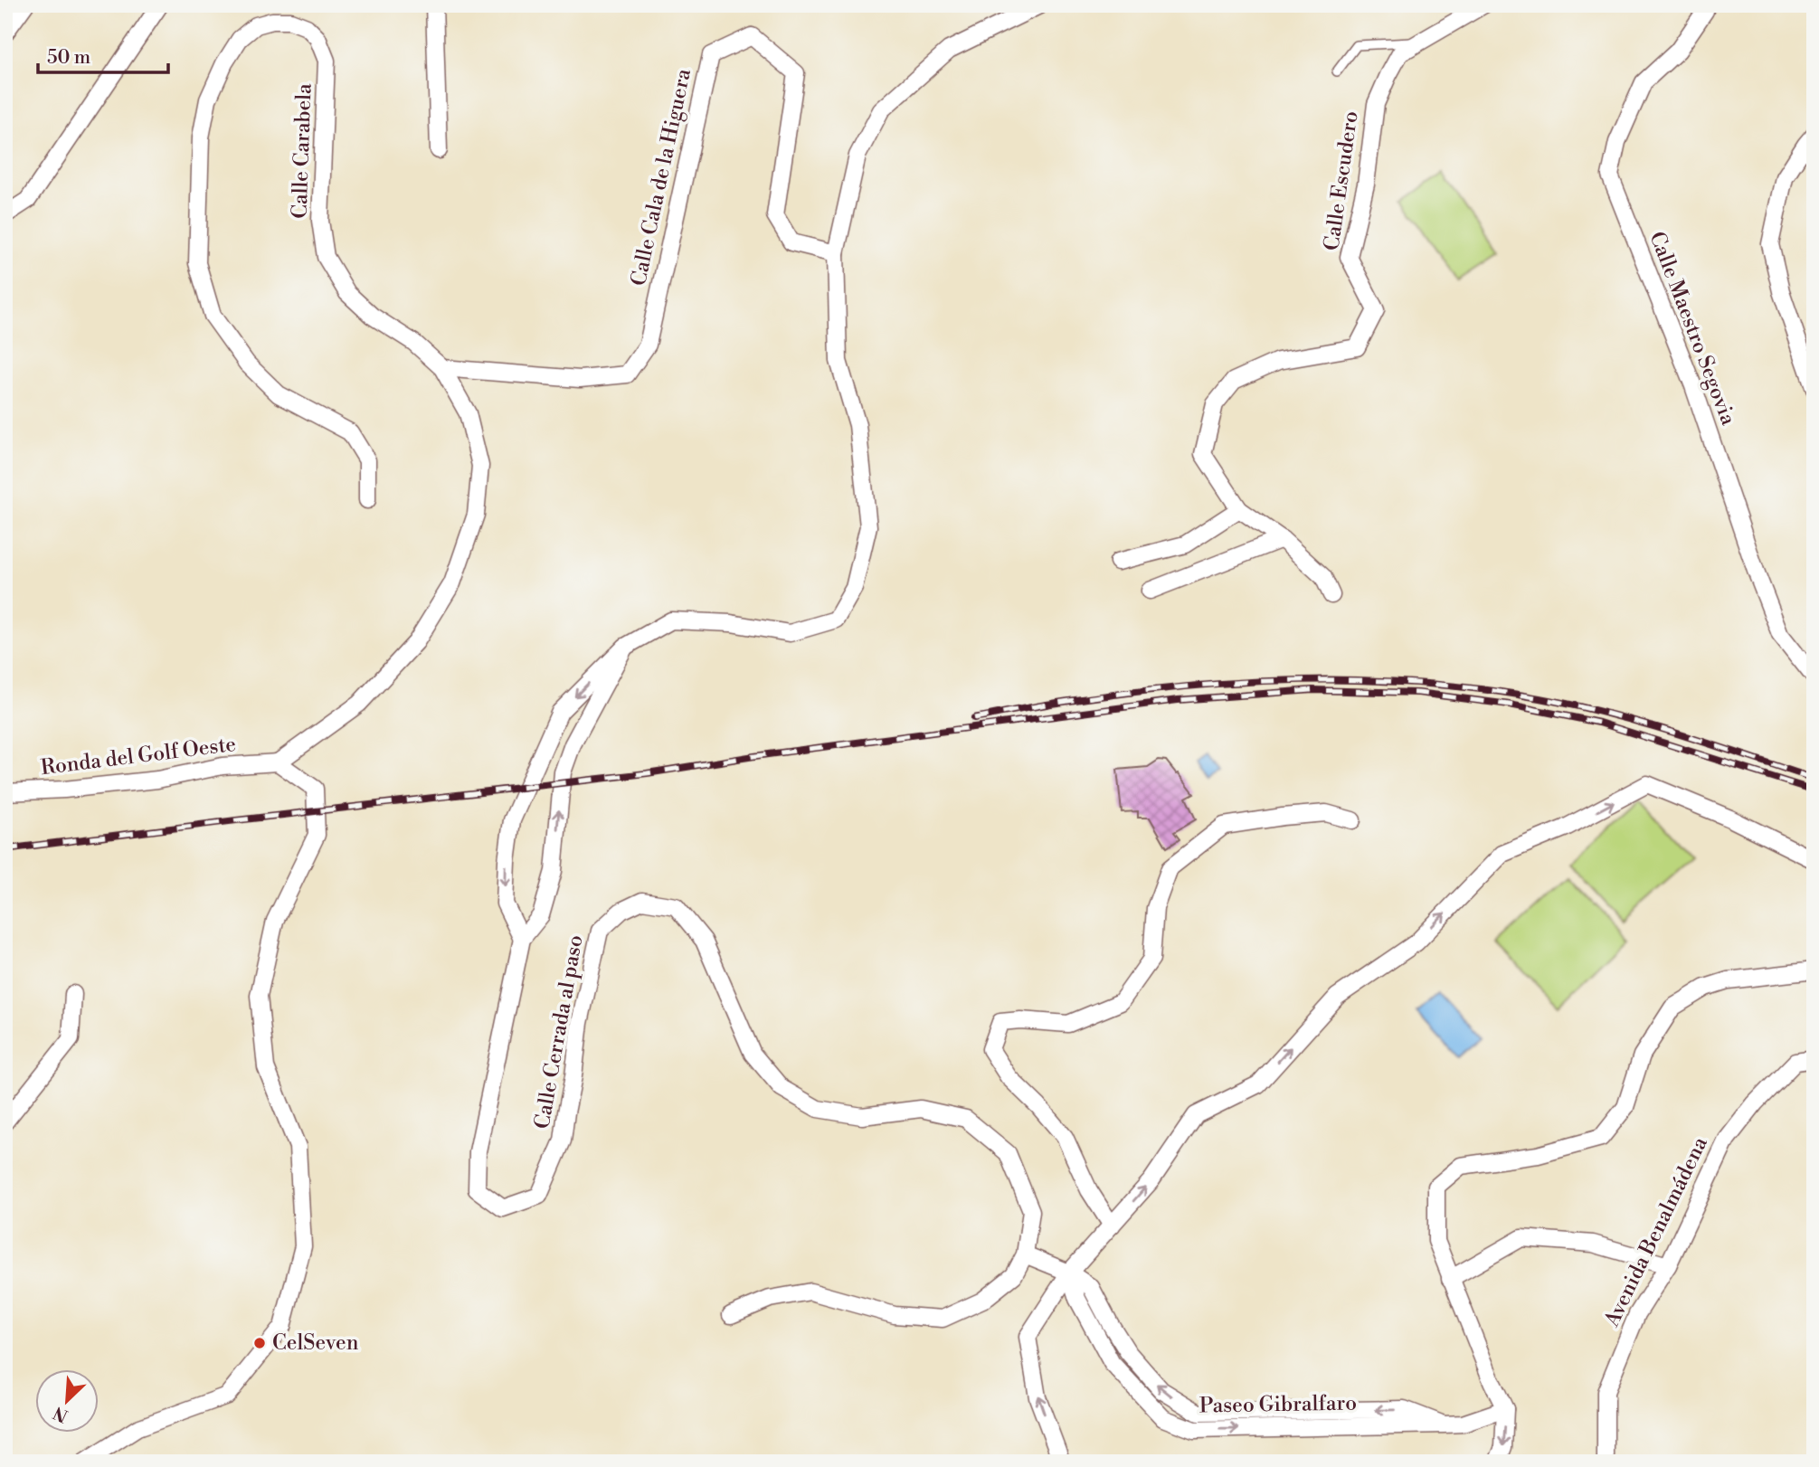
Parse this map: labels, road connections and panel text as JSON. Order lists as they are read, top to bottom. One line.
{"streets":{"street":["Calle Carabela","Calle Cala de la Higuera","Calle Escudero","Calle Maestro Segovia","Ronda del Golf Oeste","Calle Cerrada al paso","Avenida Benalmádena","Paseo Gibralfaro"]},"crossings":[["Calle Carabela","Calle Cala de la Higuera"],["Calle Carabela","Ronda del Golf Oeste"]],"places":["CelSeven"],"scale_bar":"50 m","north":"bottom left"}
